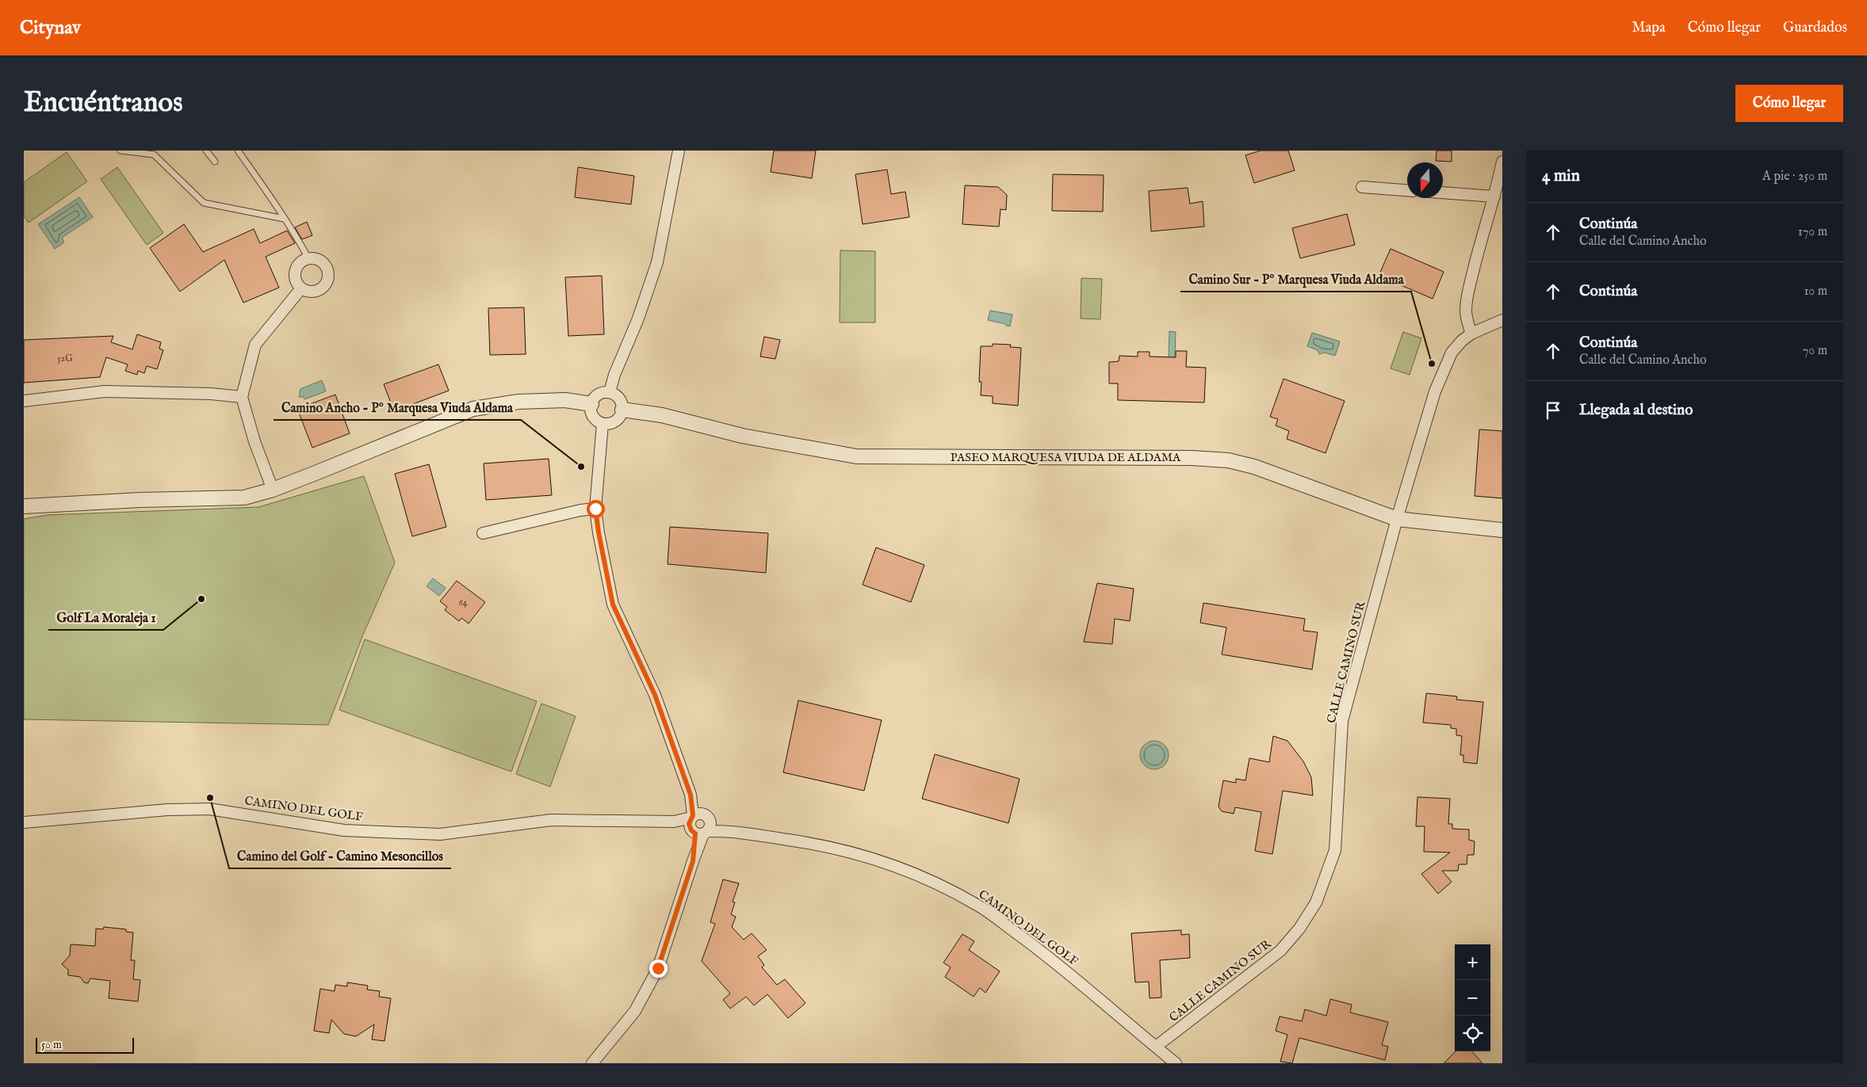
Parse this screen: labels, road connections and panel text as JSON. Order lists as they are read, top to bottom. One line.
{"streets":{"street":["PASEO MARQUESA VIUDA DE ALDAMA","CALLE CAMINO SUR","CAMINO DEL GOLF"]},"crossings":[["PASEO MARQUESA VIUDA DE ALDAMA","CALLE CAMINO SUR"],["CALLE CAMINO SUR","CAMINO DEL GOLF"]],"places":["Camino Sur - Pº Marquesa Viuda Aldama","Camino Ancho - Pº Marquesa Viuda Aldama","Golf La Moraleja 1","Camino del Golf - Camino Mesoncillos"],"house_numbers":["52G","64"],"scale_bar":"50 m","north":"bottom","page":{"header":"Citynav","nav":["Mapa","Cómo llegar","Guardados"],"buttons":"Cómo llegar","title":"Encuéntranos","heading":["4 min","A pie · 250 m"],"list":[["Continúa","Calle del Camino Ancho","170 m"],["Continúa","10 m"],["Continúa","Calle del Camino Ancho","70 m"],"Llegada al destino"],"map_buttons":["+","−"],"scale":"50 m"}}
